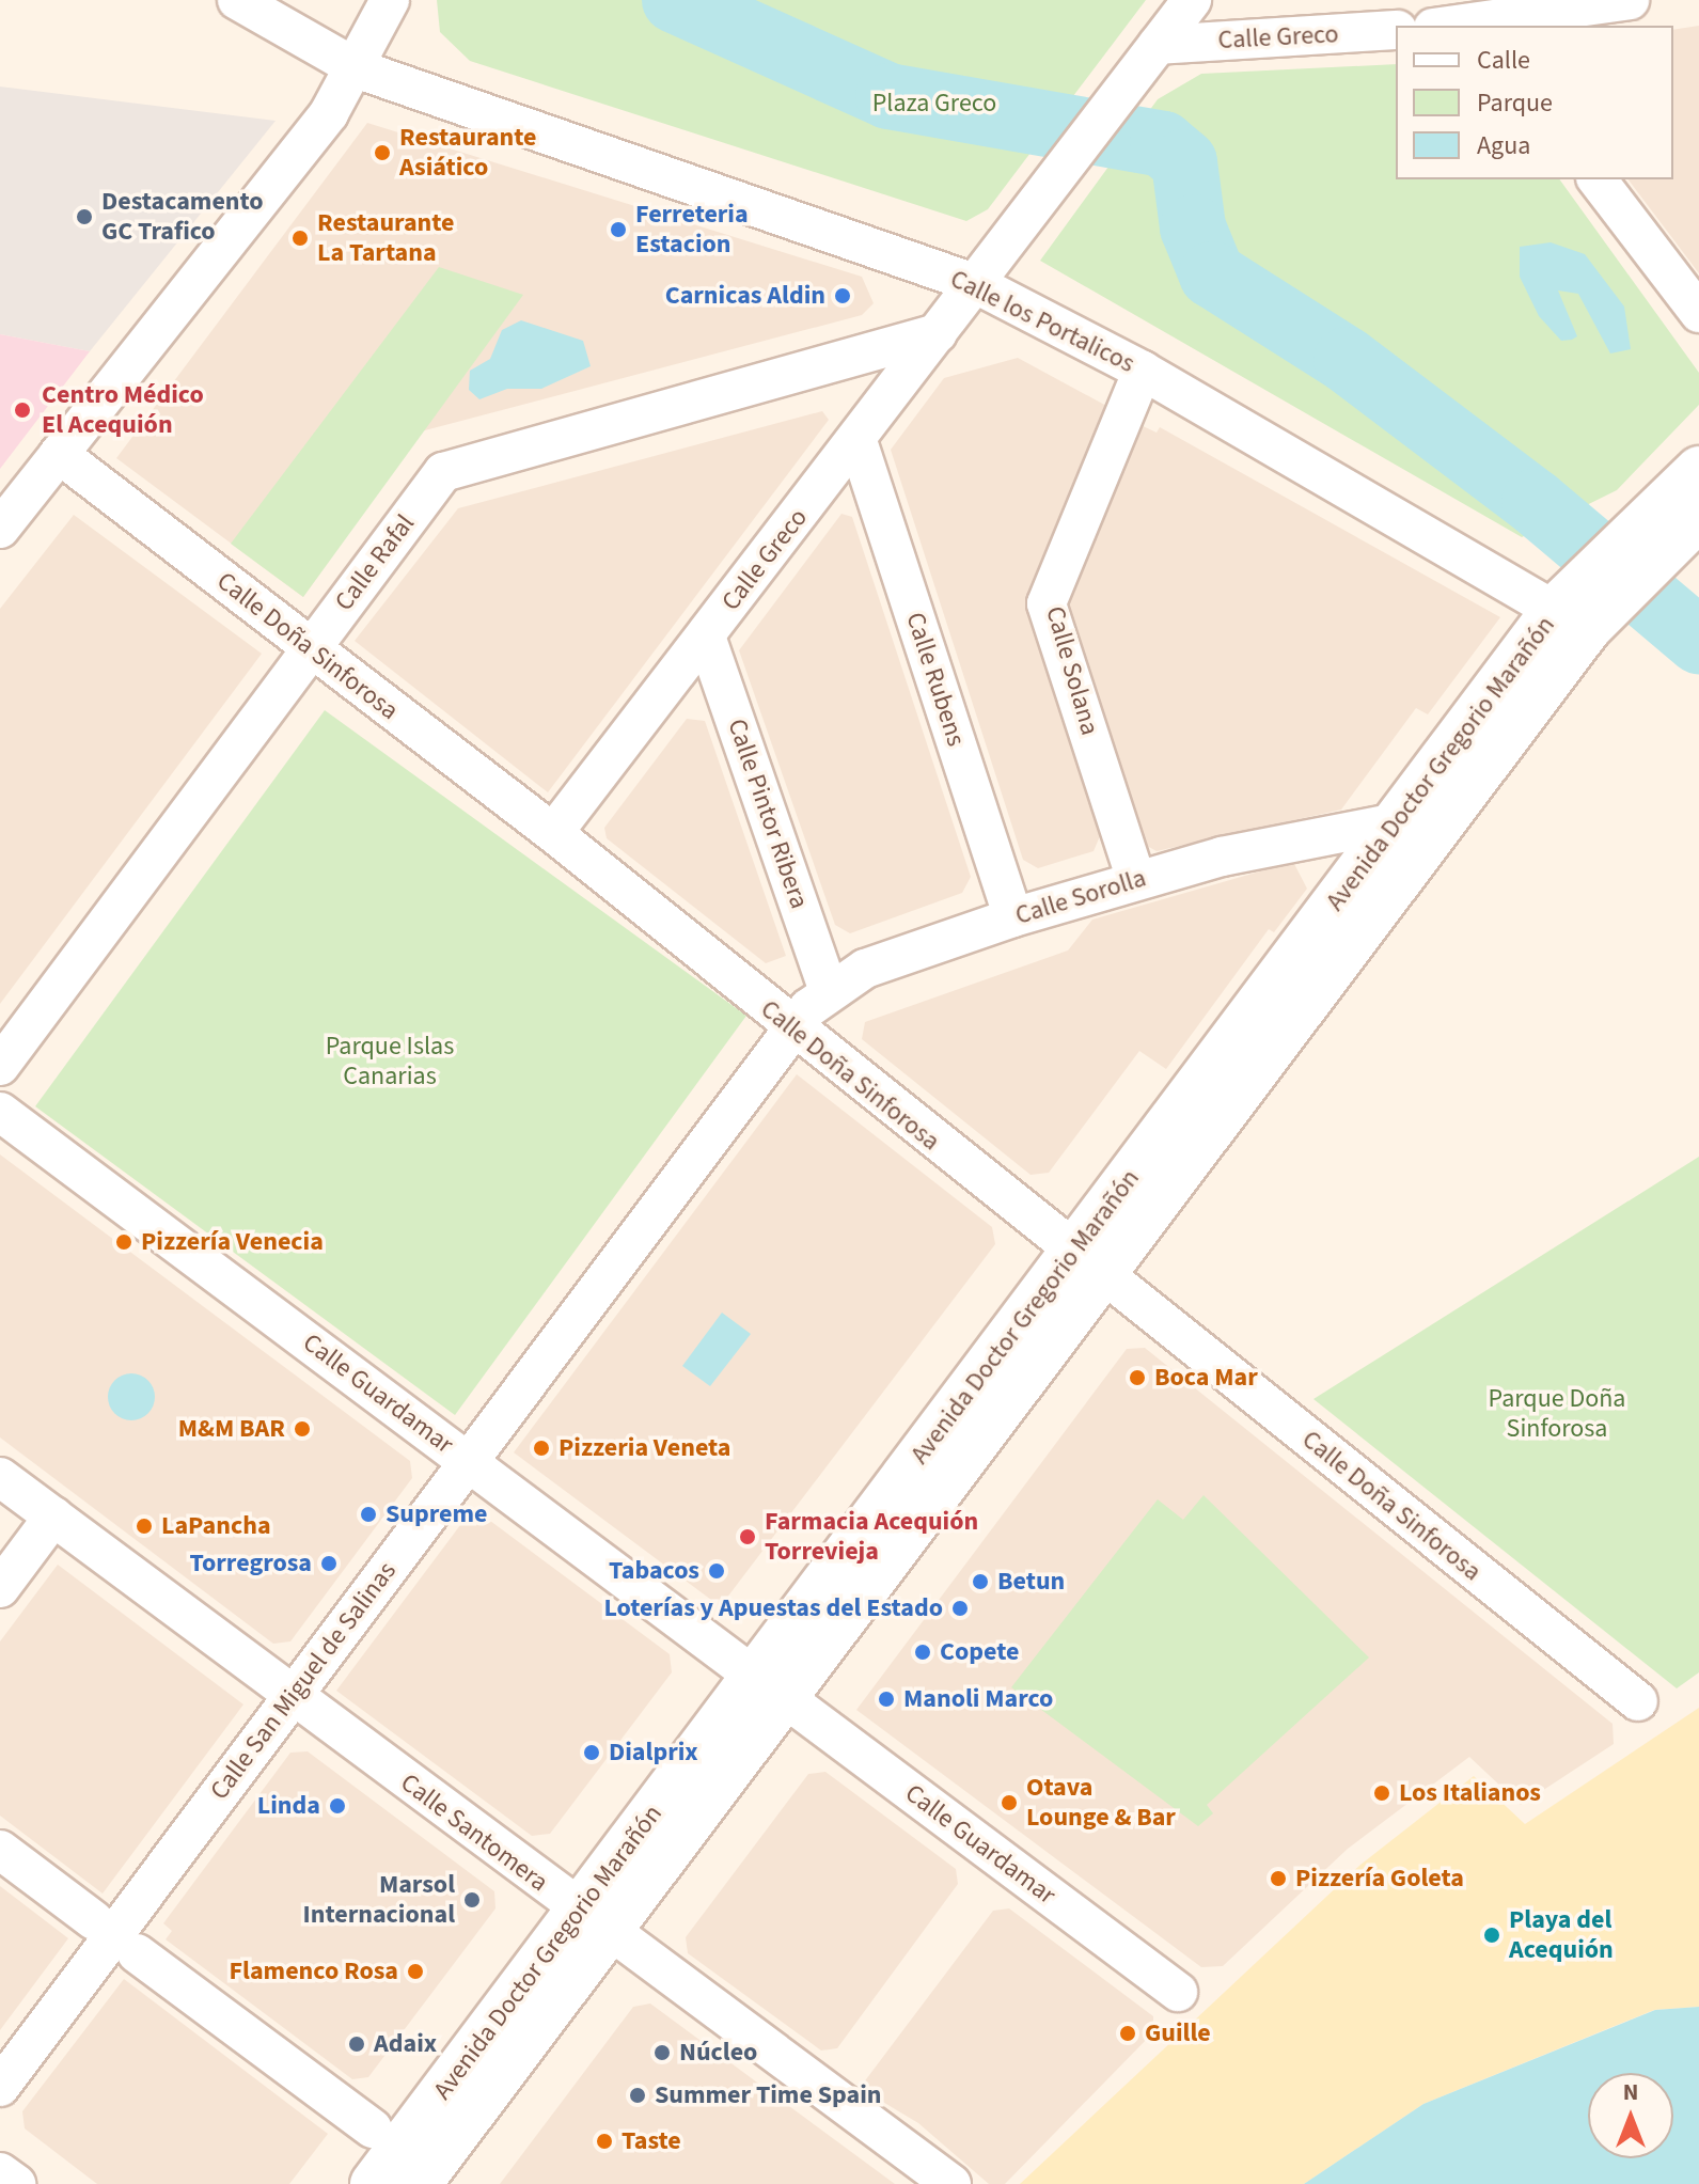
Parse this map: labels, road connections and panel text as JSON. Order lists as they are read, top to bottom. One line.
{"streets":{"street":["Calle Greco","Calle los Portalicos","Calle Rafal","Calle Doña Sinforosa","Calle Solana","Calle Rubens","Avenida Doctor Gregorio Marañón","Calle Pintor Ribera","Calle Sorolla","Calle Guardamar","Calle San Miguel de Salinas","Calle Santomera"]},"crossings":[["Calle Greco","Calle los Portalicos"],["Calle Greco","Calle Rafal"],["Calle Greco","Calle Doña Sinforosa"],["Calle Greco","Calle Rubens"],["Calle Greco","Calle Pintor Ribera"],["Calle los Portalicos","Calle Solana"],["Calle los Portalicos","Avenida Doctor Gregorio Marañón"],["Calle Rafal","Calle Doña Sinforosa"],["Calle Doña Sinforosa","Avenida Doctor Gregorio Marañón"],["Calle Doña Sinforosa","Calle Sorolla"],["Calle Doña Sinforosa","Calle San Miguel de Salinas"],["Calle Solana","Calle Sorolla"],["Calle Rubens","Calle Sorolla"],["Avenida Doctor Gregorio Marañón","Calle Sorolla"],["Avenida Doctor Gregorio Marañón","Calle Guardamar"],["Avenida Doctor Gregorio Marañón","Calle Santomera"],["Calle Pintor Ribera","Calle Sorolla"],["Calle Sorolla","Calle San Miguel de Salinas"],["Calle Guardamar","Calle San Miguel de Salinas"],["Calle San Miguel de Salinas","Calle Santomera"]],"parks":["Plaza Greco","Parque Islas Canarias","Parque Doña Sinforosa"],"places":["Restaurante Asiático","Destacamento GC Trafico","Ferreteria Estacion","Restaurante La Tartana","Carnicas Aldin","Centro Médico El Acequión","Pizzería Venecia","Boca Mar","M&M BAR","Pizzeria Veneta","Supreme","LaPancha","Farmacia Acequión Torrevieja","Torregrosa","Tabacos","Betun","Loterías y Apuestas del Estado","Copete","Manoli Marco","Dialprix","Los Italianos","Otava Lounge & Bar","Linda","Pizzería Goleta","Marsol Internacional","Playa del Acequión","Flamenco Rosa","Guille","Adaix","Núcleo","Summer Time Spain","Taste"],"legend":["Calle","Parque","Agua"],"north":"top"}
